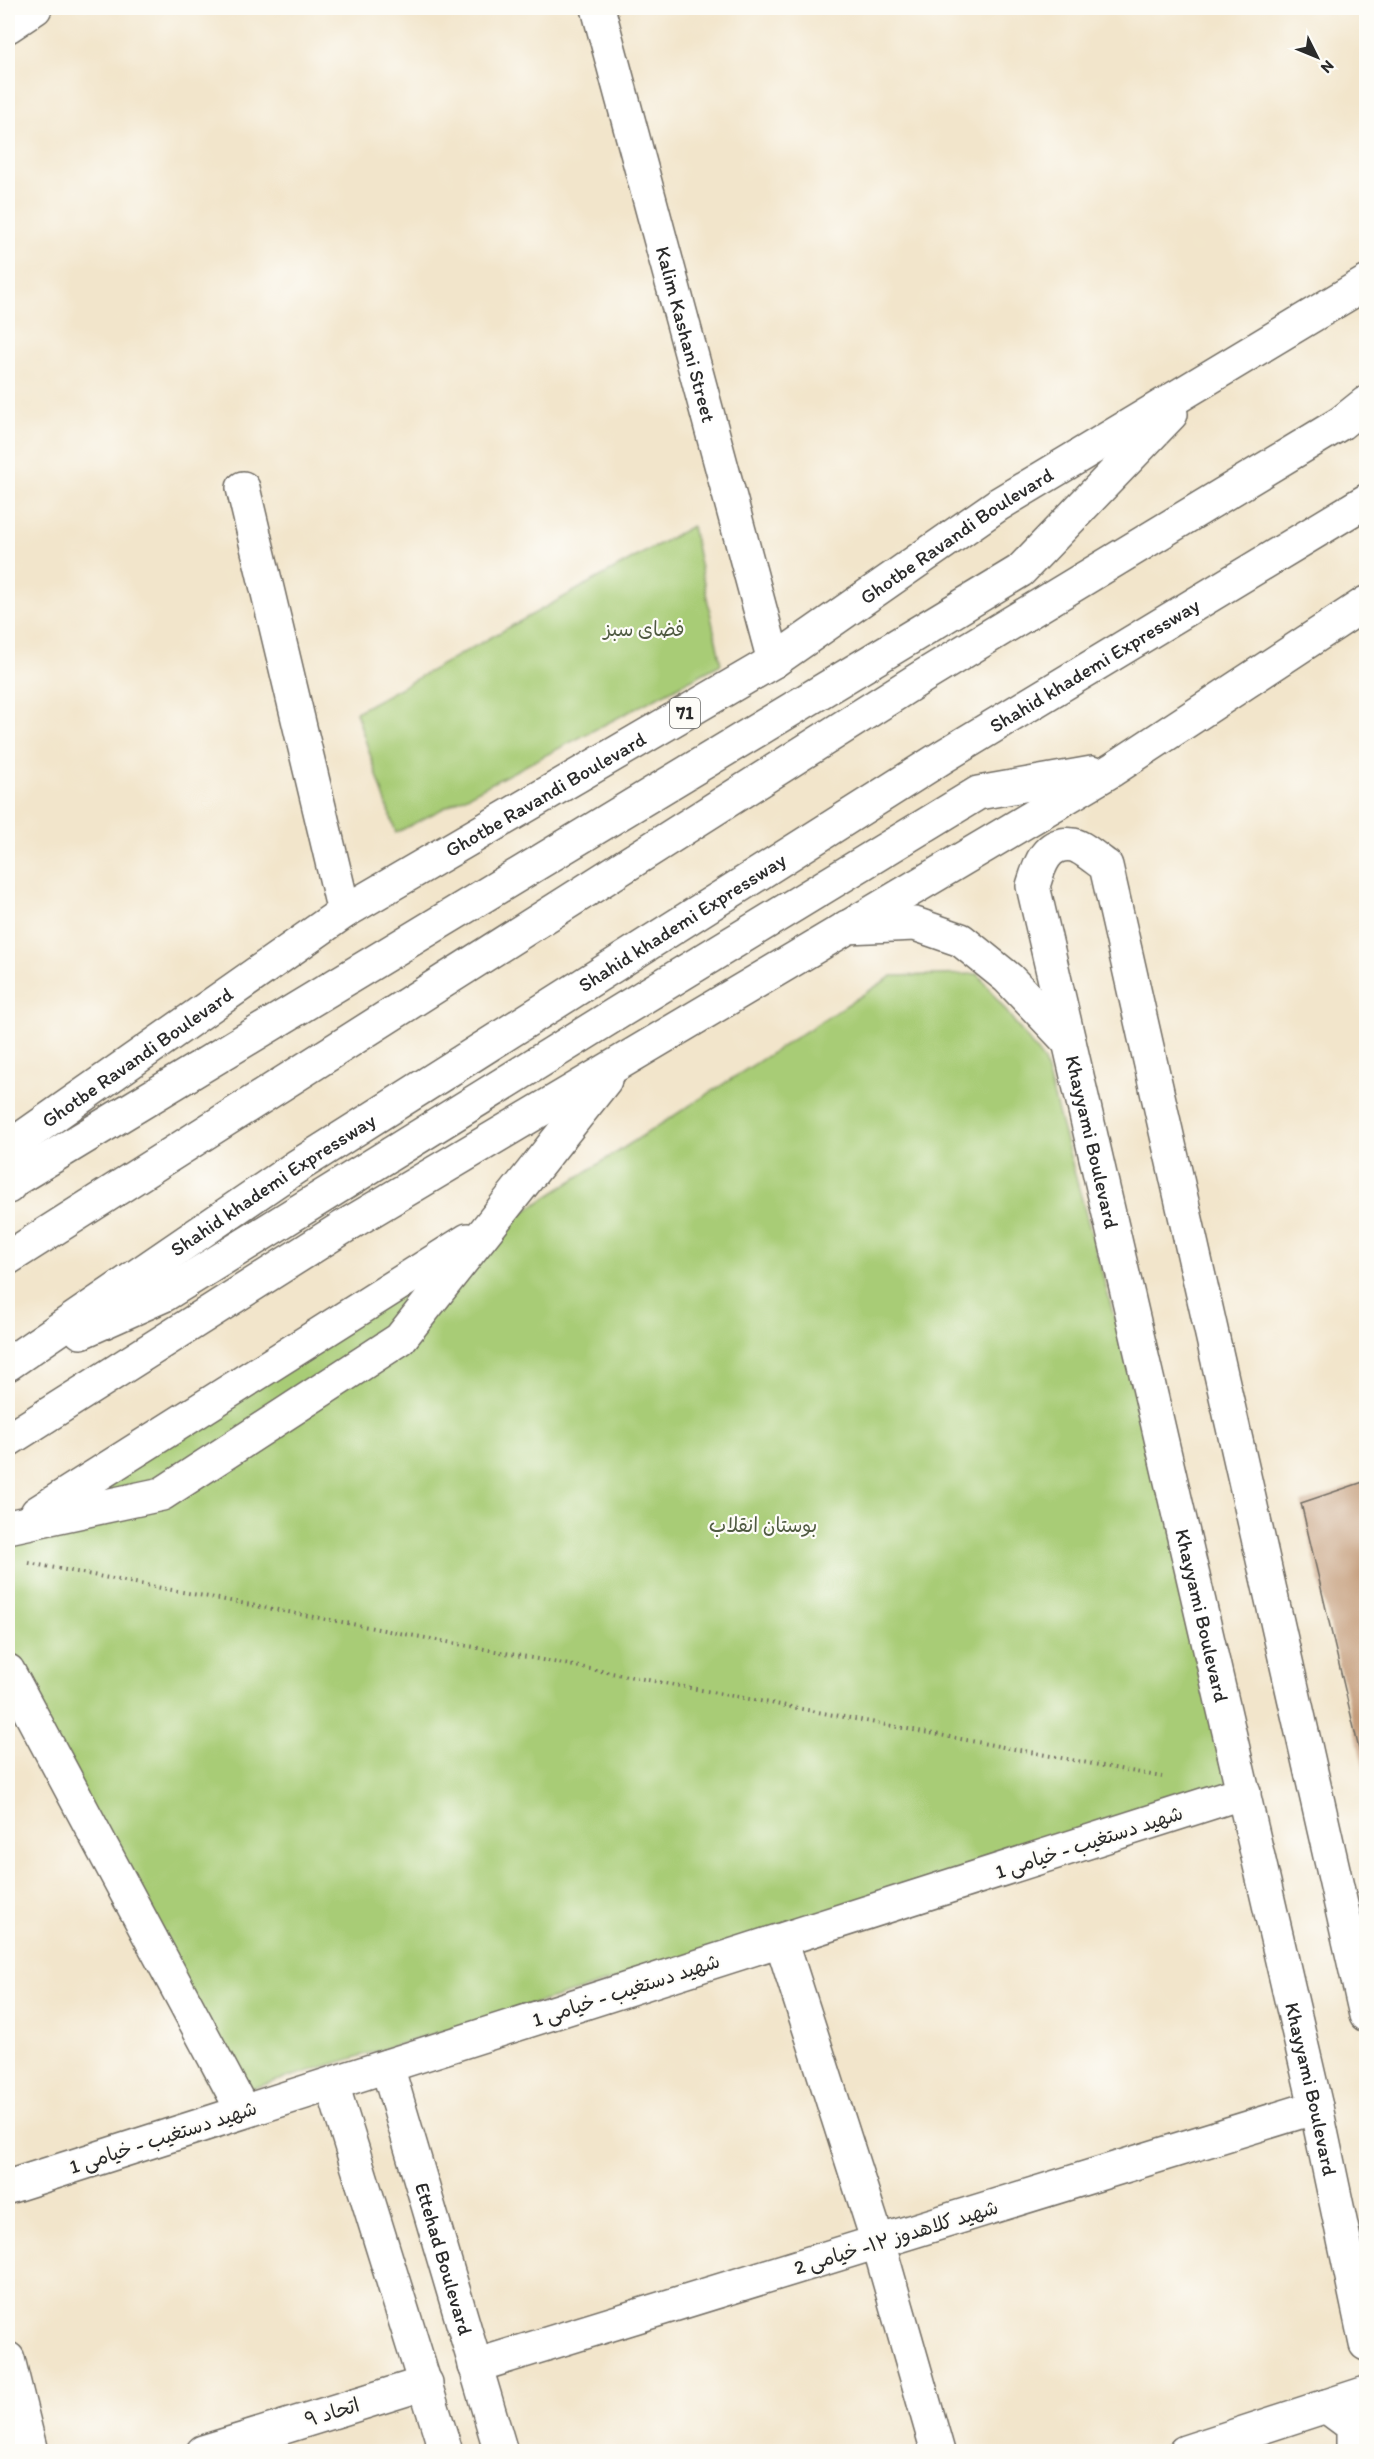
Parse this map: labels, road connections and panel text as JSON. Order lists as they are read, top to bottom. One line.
{"streets":{"main road":["Kalim Kashani Street","Ghotbe Ravandi Boulevard","Shahid khademi Expressway","71","Khayyami Boulevard","شهید دستغیب - خیامی 1","شهید کلاهدوز ۱۲- خیامی 2","Ettehad Boulevard","اتحاد ۹"]},"crossings":[["Kalim Kashani Street","Ghotbe Ravandi Boulevard"],["Khayyami Boulevard","شهید دستغیب - خیامی 1"],["Khayyami Boulevard","شهید کلاهدوز ۱۲- خیامی 2"],["شهید دستغیب - خیامی 1","Ettehad Boulevard"],["شهید کلاهدوز ۱۲- خیامی 2","Ettehad Boulevard"]],"parks":["فضای سبز","بوستان انقلاب"],"north":"bottom right"}
